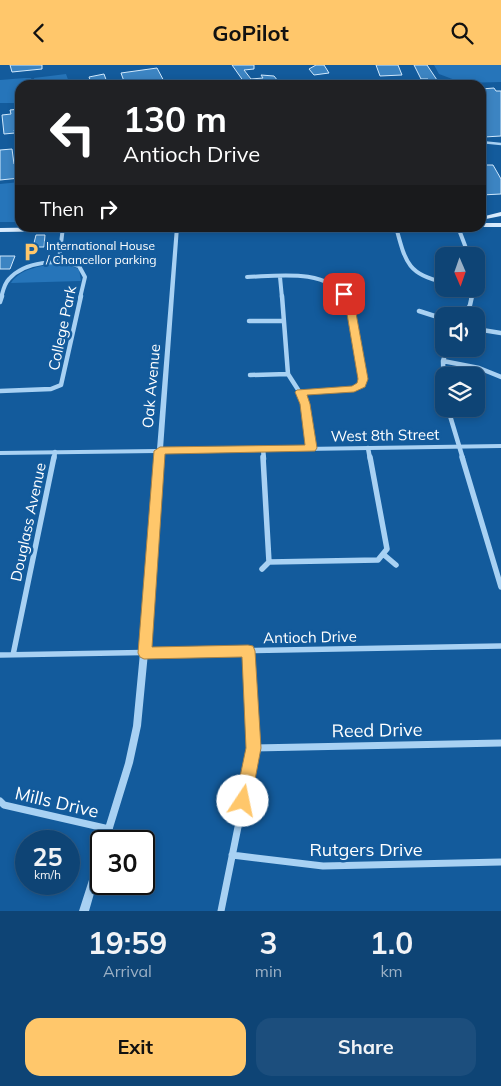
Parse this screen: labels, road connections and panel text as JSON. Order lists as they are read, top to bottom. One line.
{"streets":{"street":["College Park","Oak Avenue","West 8th Street","Douglass Avenue","Antioch Drive","Reed Drive","Mills Drive","Rutgers Drive"]},"crossings":[["Oak Avenue","West 8th Street"],["Oak Avenue","Antioch Drive"],["Oak Avenue","Mills Drive"],["West 8th Street","Douglass Avenue"],["Douglass Avenue","Antioch Drive"]],"places":{"parking":["International House / Chancellor parking"]},"north":"bottom","page":{"header":"GoPilot","turn":["130 m","Antioch Drive"],"then":"Then","speed":"25 km/h","limit":"30","eta":["19:59","Arrival","3","min","1.0","km"],"buttons":["Exit","Share"]}}
